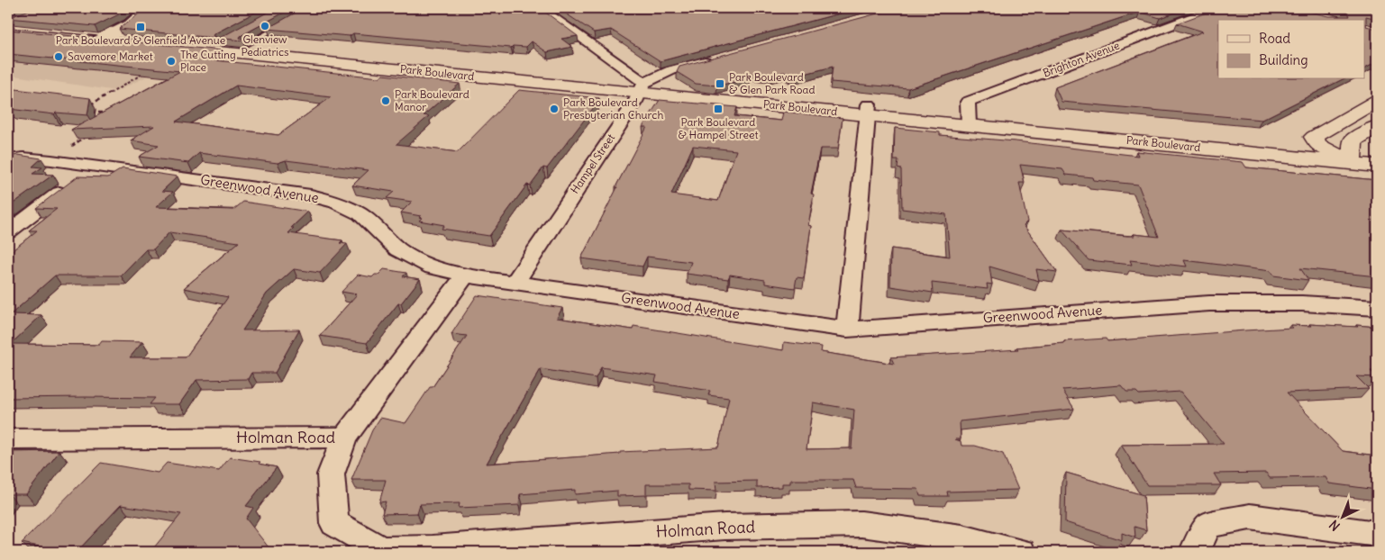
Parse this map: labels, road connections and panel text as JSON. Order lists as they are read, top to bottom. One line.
{"streets":{"main road":["Park Boulevard"],"street":["Brighton Avenue","Hampel Street","Greenwood Avenue","Holman Road"]},"crossings":[["Brighton Avenue","Park Boulevard"],["Park Boulevard","Hampel Street"],["Hampel Street","Greenwood Avenue"]],"places":{"other":["Glenview Pediatrics","Savemore Market","The Cutting Place","Park Boulevard Manor","Park Boulevard Presbyterian Church"],"transit":["Park Boulevard & Glenfield Avenue","Park Boulevard & Glen Park Road","Park Boulevard & Hampel Street"]},"legend":["Road","Building"],"north":"bottom left"}
